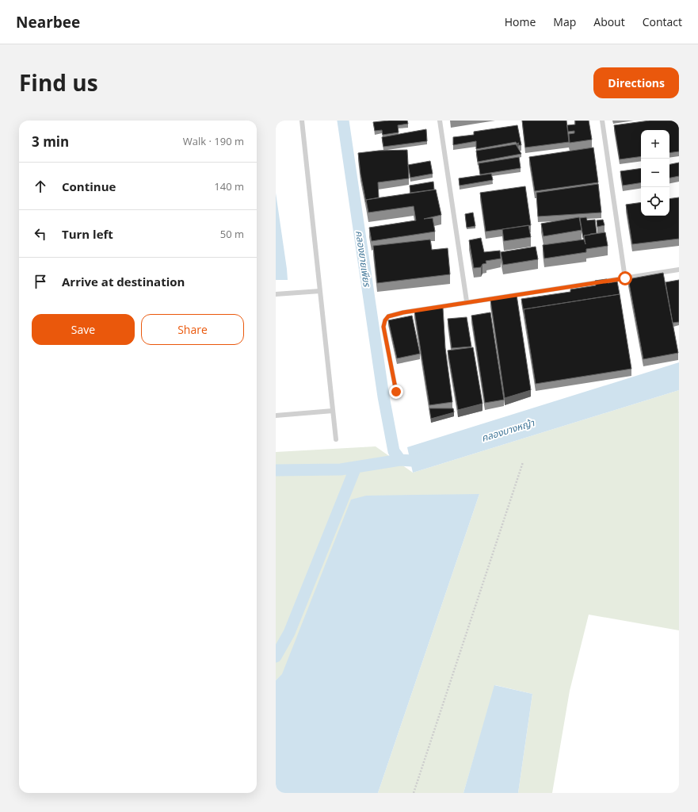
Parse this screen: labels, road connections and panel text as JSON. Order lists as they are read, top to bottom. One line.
{"water":["คลองยายเพียร","คลองบางหญ้า"],"page":{"header":"Nearbee","nav":["Home","Map","About","Contact"],"title":"Find us","buttons":["Directions",["Save","Share"]],"heading":["3 min","Walk · 190 m"],"map_buttons":["+","−"],"list":[["Continue","140 m"],["Turn left","50 m"],"Arrive at destination"]}}
